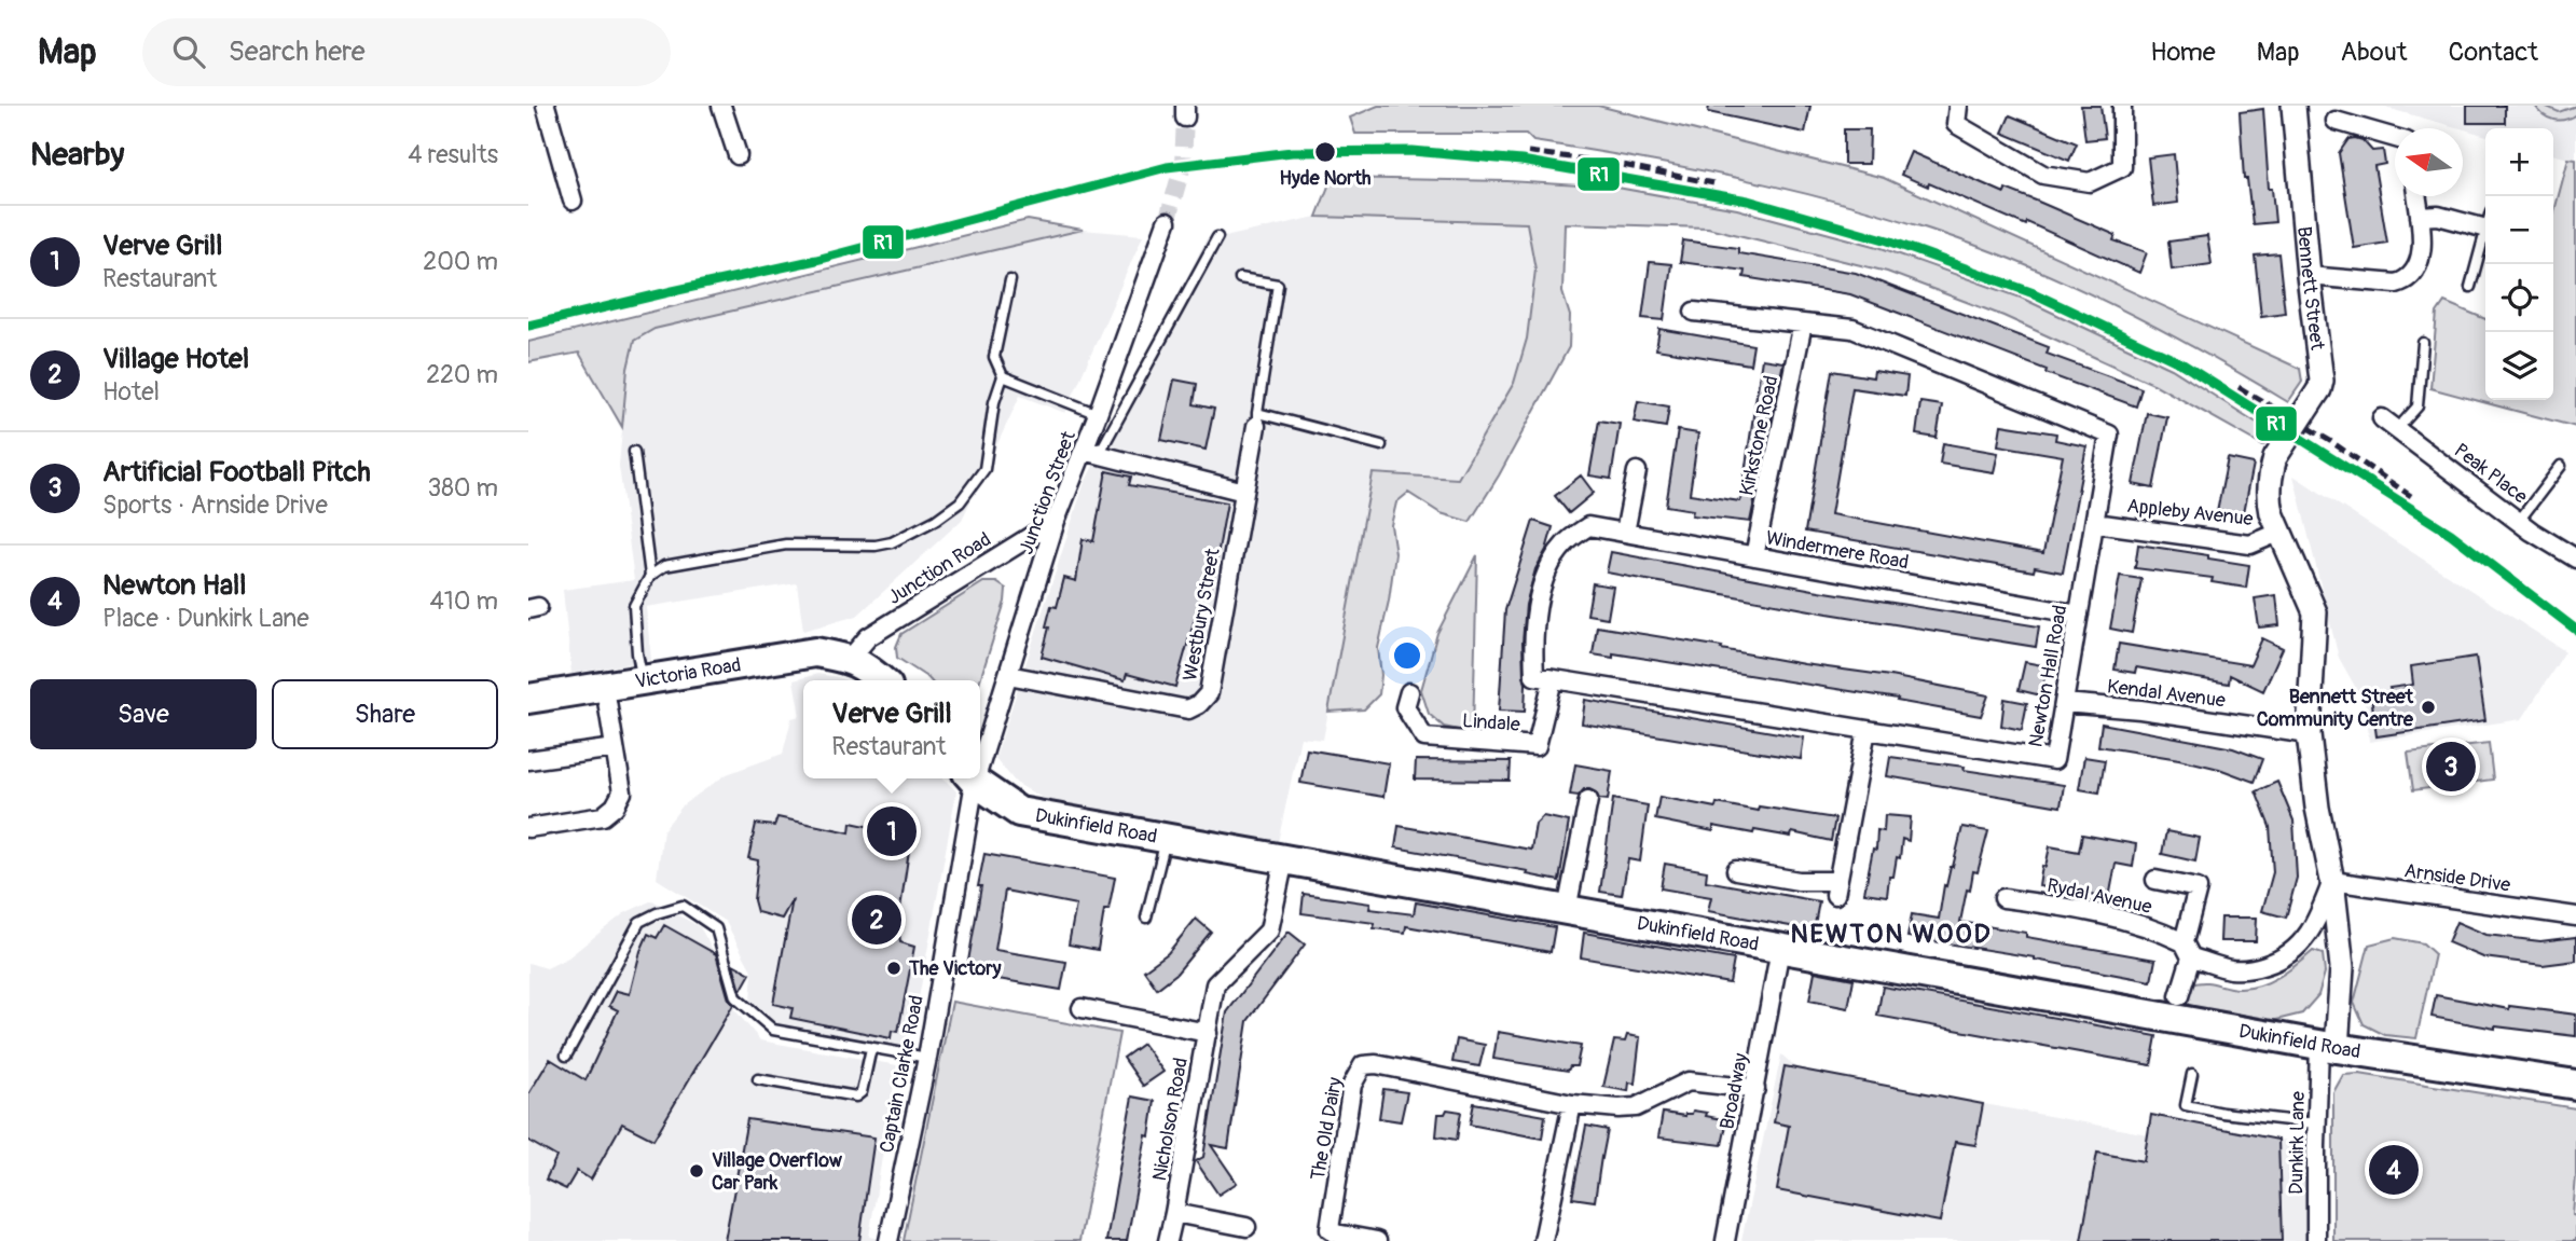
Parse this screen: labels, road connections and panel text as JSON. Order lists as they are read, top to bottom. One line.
{"streets":{"main road":["Victoria Road","Dukinfield Road"],"street":["Bennett Street","Kirkstone Road","Peak Place","Junction Street","Appleby Avenue","Windermere Road","Junction Road","Westbury Street","Newton Hall Road","Kendal Avenue","Lindale","Arnside Drive","Rydal Avenue","Captain Clarke Road","Broadway","Nicholson Road","The Old Dairy","Dunkirk Lane"]},"crossings":[["Bennett Street","Appleby Avenue"],["Kirkstone Road","Windermere Road"],["Kirkstone Road","Newton Hall Road"],["Junction Street","Junction Road"],["Junction Street","Westbury Street"],["Appleby Avenue","Newton Hall Road"],["Windermere Road","Newton Hall Road"],["Windermere Road","Lindale"],["Junction Road","Victoria Road"],["Newton Hall Road","Kendal Avenue"],["Newton Hall Road","Lindale"],["Dukinfield Road","Broadway"],["Dukinfield Road","Nicholson Road"],["Dukinfield Road","Dunkirk Lane"],["Broadway","The Old Dairy"]],"districts":["NEWTON WOOD"],"places":["Hyde North","Bennett Street Community Centre","The Victory","Village Overflow Car Park"],"lines":["transit line R1"],"north":"left","page":{"header":"Map","search":"Search here","nav":["Home","Map","About","Contact"],"heading":["Nearby","4 results"],"map_buttons":["+","−"],"list":[{"mark":"1","name":"Verve Grill","note":"Restaurant","value":"200 m"},{"mark":"2","name":"Village Hotel","note":"Hotel","value":"220 m"},{"mark":"3","name":"Artificial Football Pitch","note":"Sports · Arnside Drive","value":"380 m"},{"mark":"4","name":"Newton Hall","note":"Place · Dunkirk Lane","value":"410 m"}],"buttons":["Save","Share"],"popup":["Verve Grill","Restaurant"],"pins":["3","1","2","4"]}}
